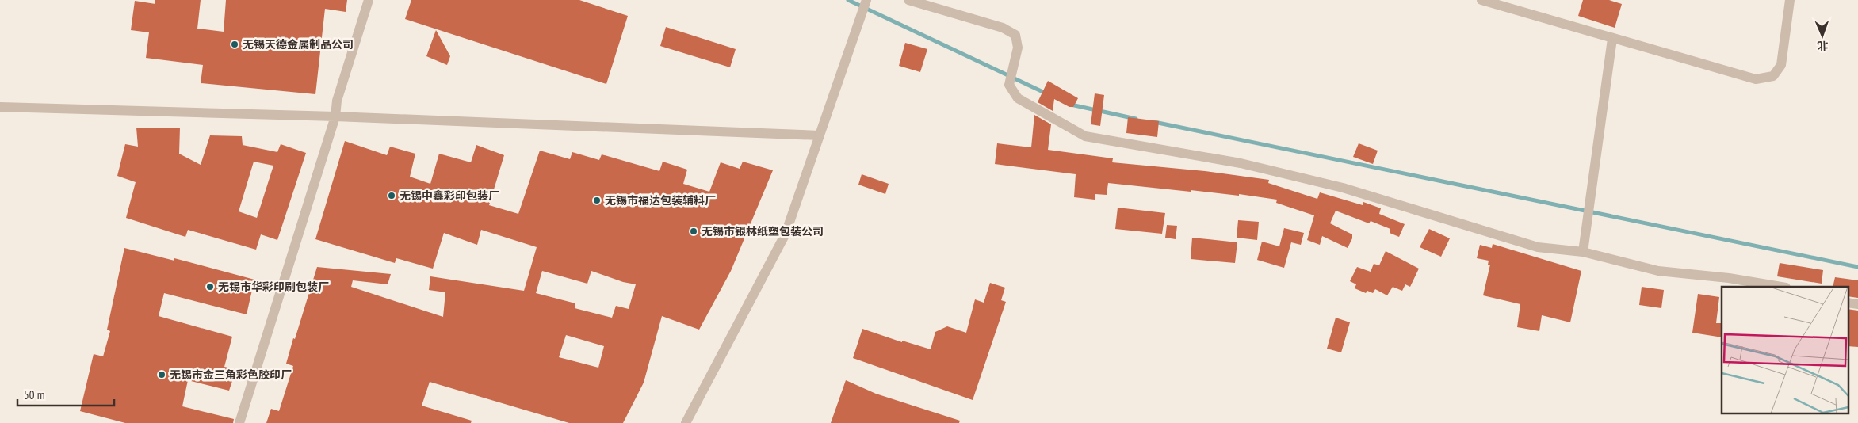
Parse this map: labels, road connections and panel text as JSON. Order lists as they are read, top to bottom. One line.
{"places":["无锡天德金属制品公司","无锡中鑫彩印包装厂","无锡市福达包装辅料厂","无锡市银林纸塑包装公司","无锡市华彩印刷包装厂","无锡市金三角彩色胶印厂"],"scale_bar":"50 m","north":"bottom"}
